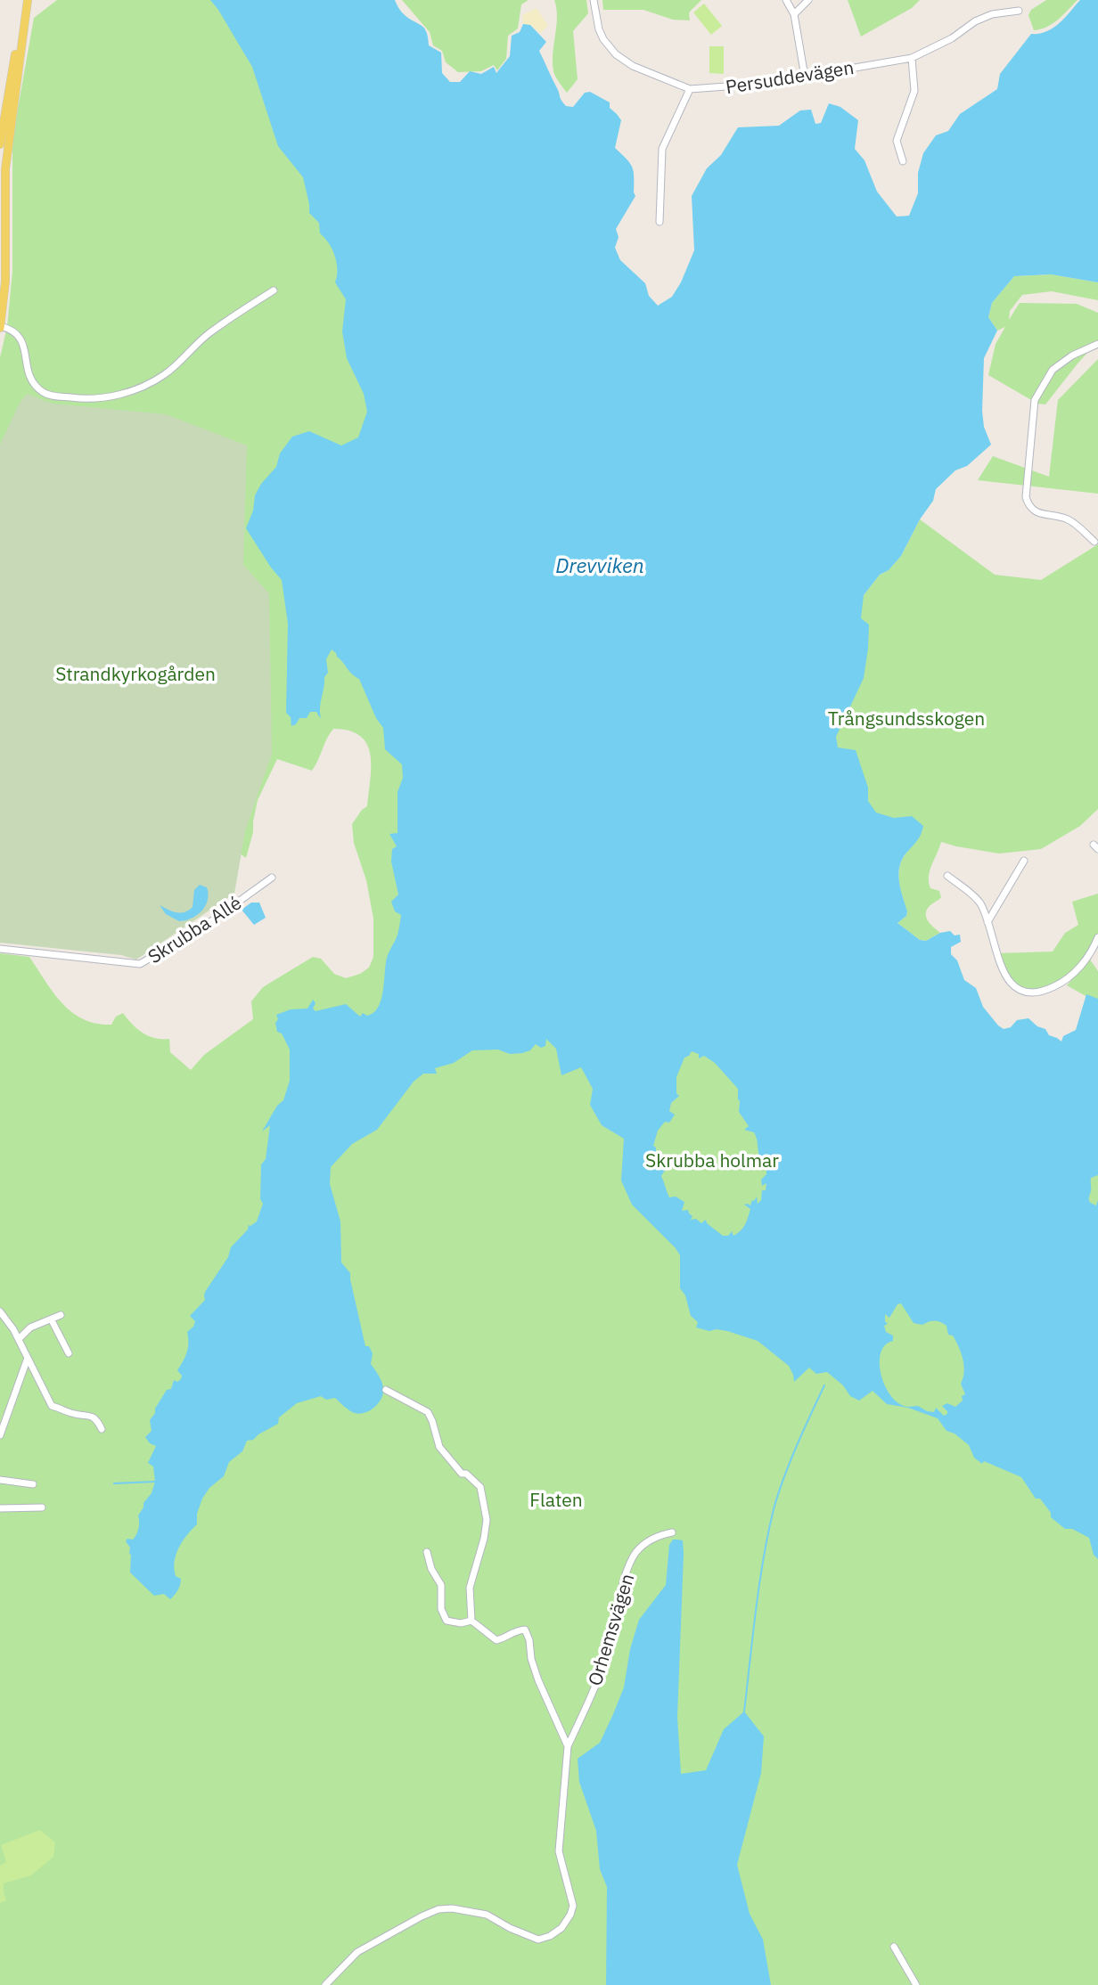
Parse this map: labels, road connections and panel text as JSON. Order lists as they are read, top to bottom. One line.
{"streets":{"street":["Persuddevägen","Skrubba Allé","Orhemsvägen"]},"water":["Drevviken"],"parks":["Strandkyrkogården","Trångsundsskogen","Skrubba holmar","Flaten"]}
